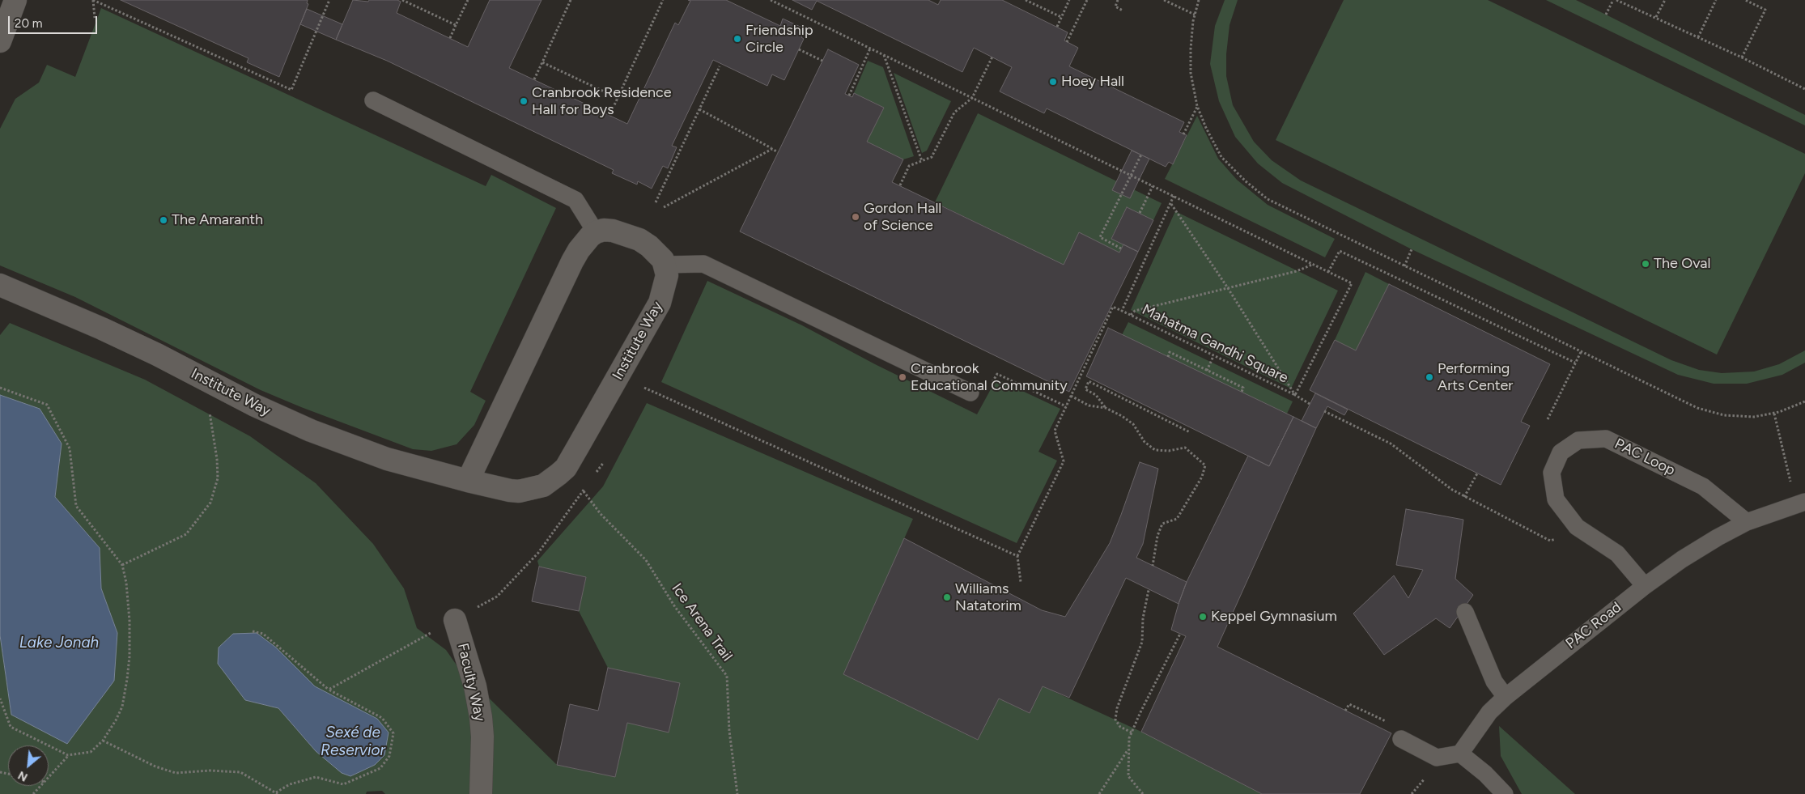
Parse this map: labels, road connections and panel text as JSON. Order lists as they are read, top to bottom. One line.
{"streets":{"street":["Institute Way","Faculty Way"],"lane":["PAC Loop","PAC Road"],"path":["Mahatma Gandhi Square","Ice Arena Trail"]},"crossings":[["PAC Loop","PAC Road"]],"water":["Lake Jonah","Sexé de Reservior"],"places":["Friendship Circle","Hoey Hall","Cranbrook Residence Hall for Boys","Gordon Hall of Science","The Amaranth","The Oval","Cranbrook Educational Community","Performing Arts Center","Williams Natatorim","Keppel Gymnasium"],"scale_bar":"20 m","north":"bottom left"}
